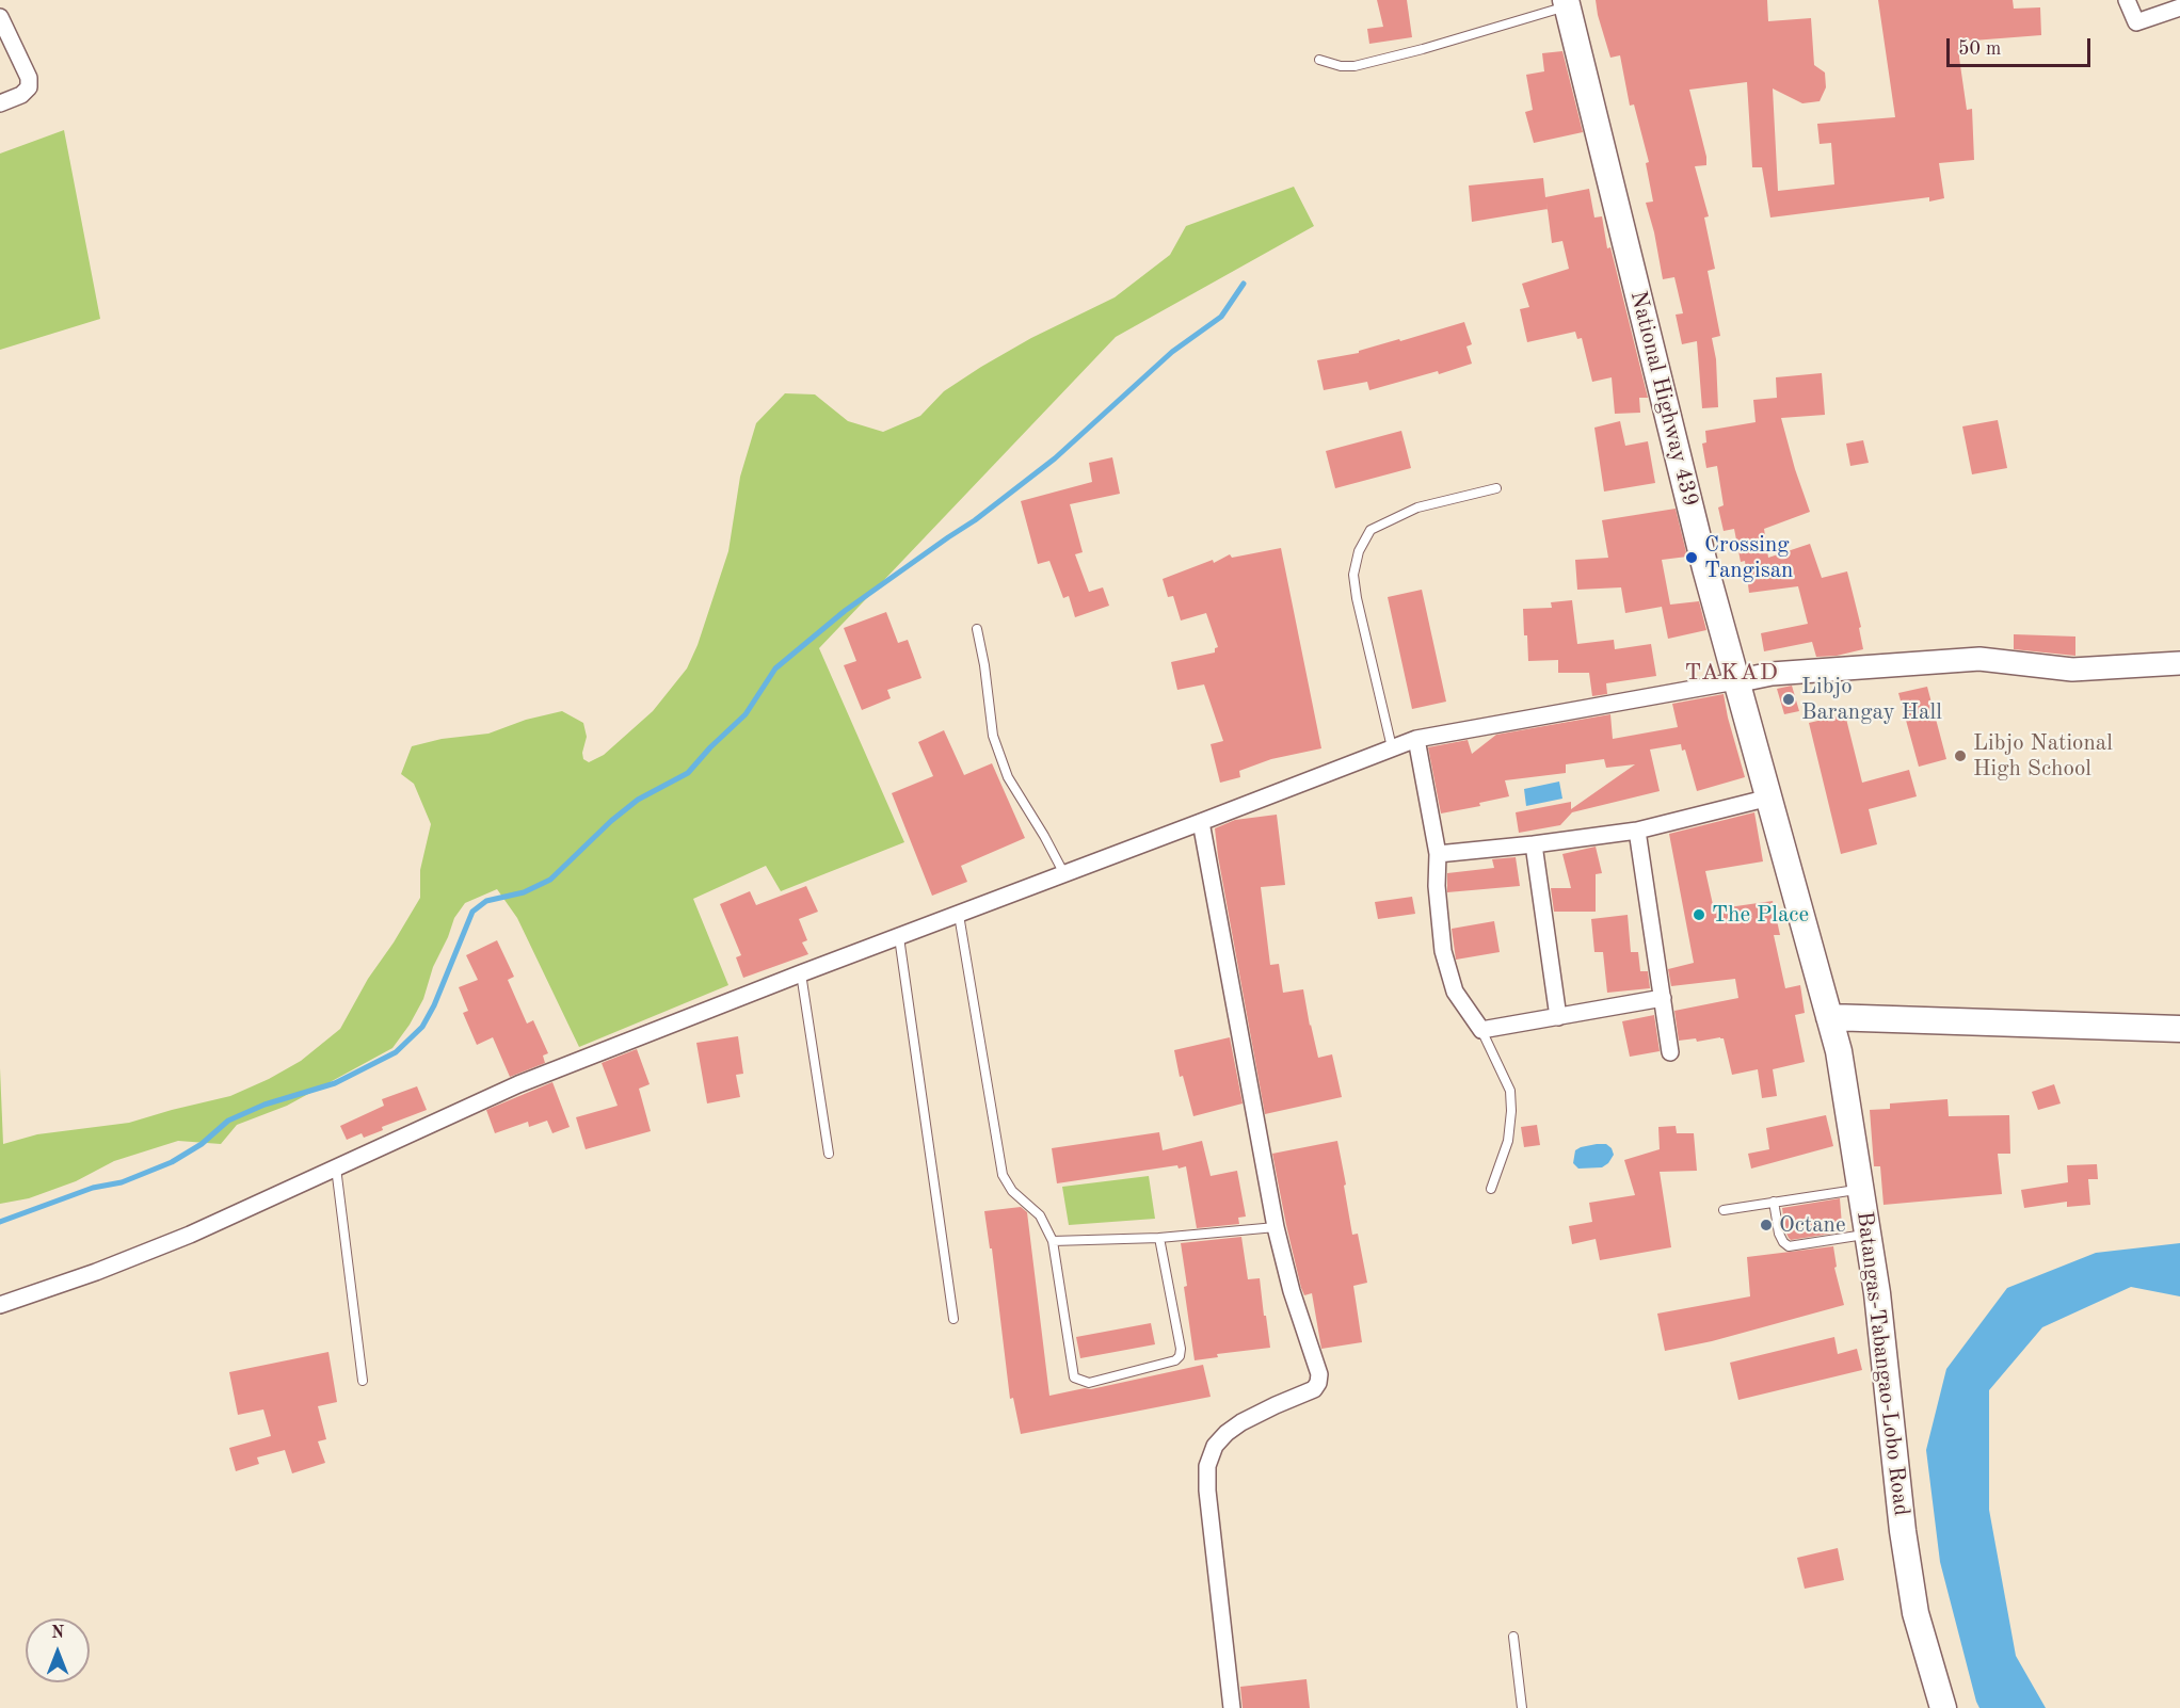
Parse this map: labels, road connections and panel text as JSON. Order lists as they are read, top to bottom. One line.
{"streets":{"main road":["National Highway 439","Batangas-Tabangao-Lobo Road"]},"crossings":[["National Highway 439","Batangas-Tabangao-Lobo Road"]],"districts":["TAKAD"],"places":["Crossing Tangisan","Libjo Barangay Hall","Libjo National High School","The Place","Octane"],"scale_bar":"50 m","north":"top"}
